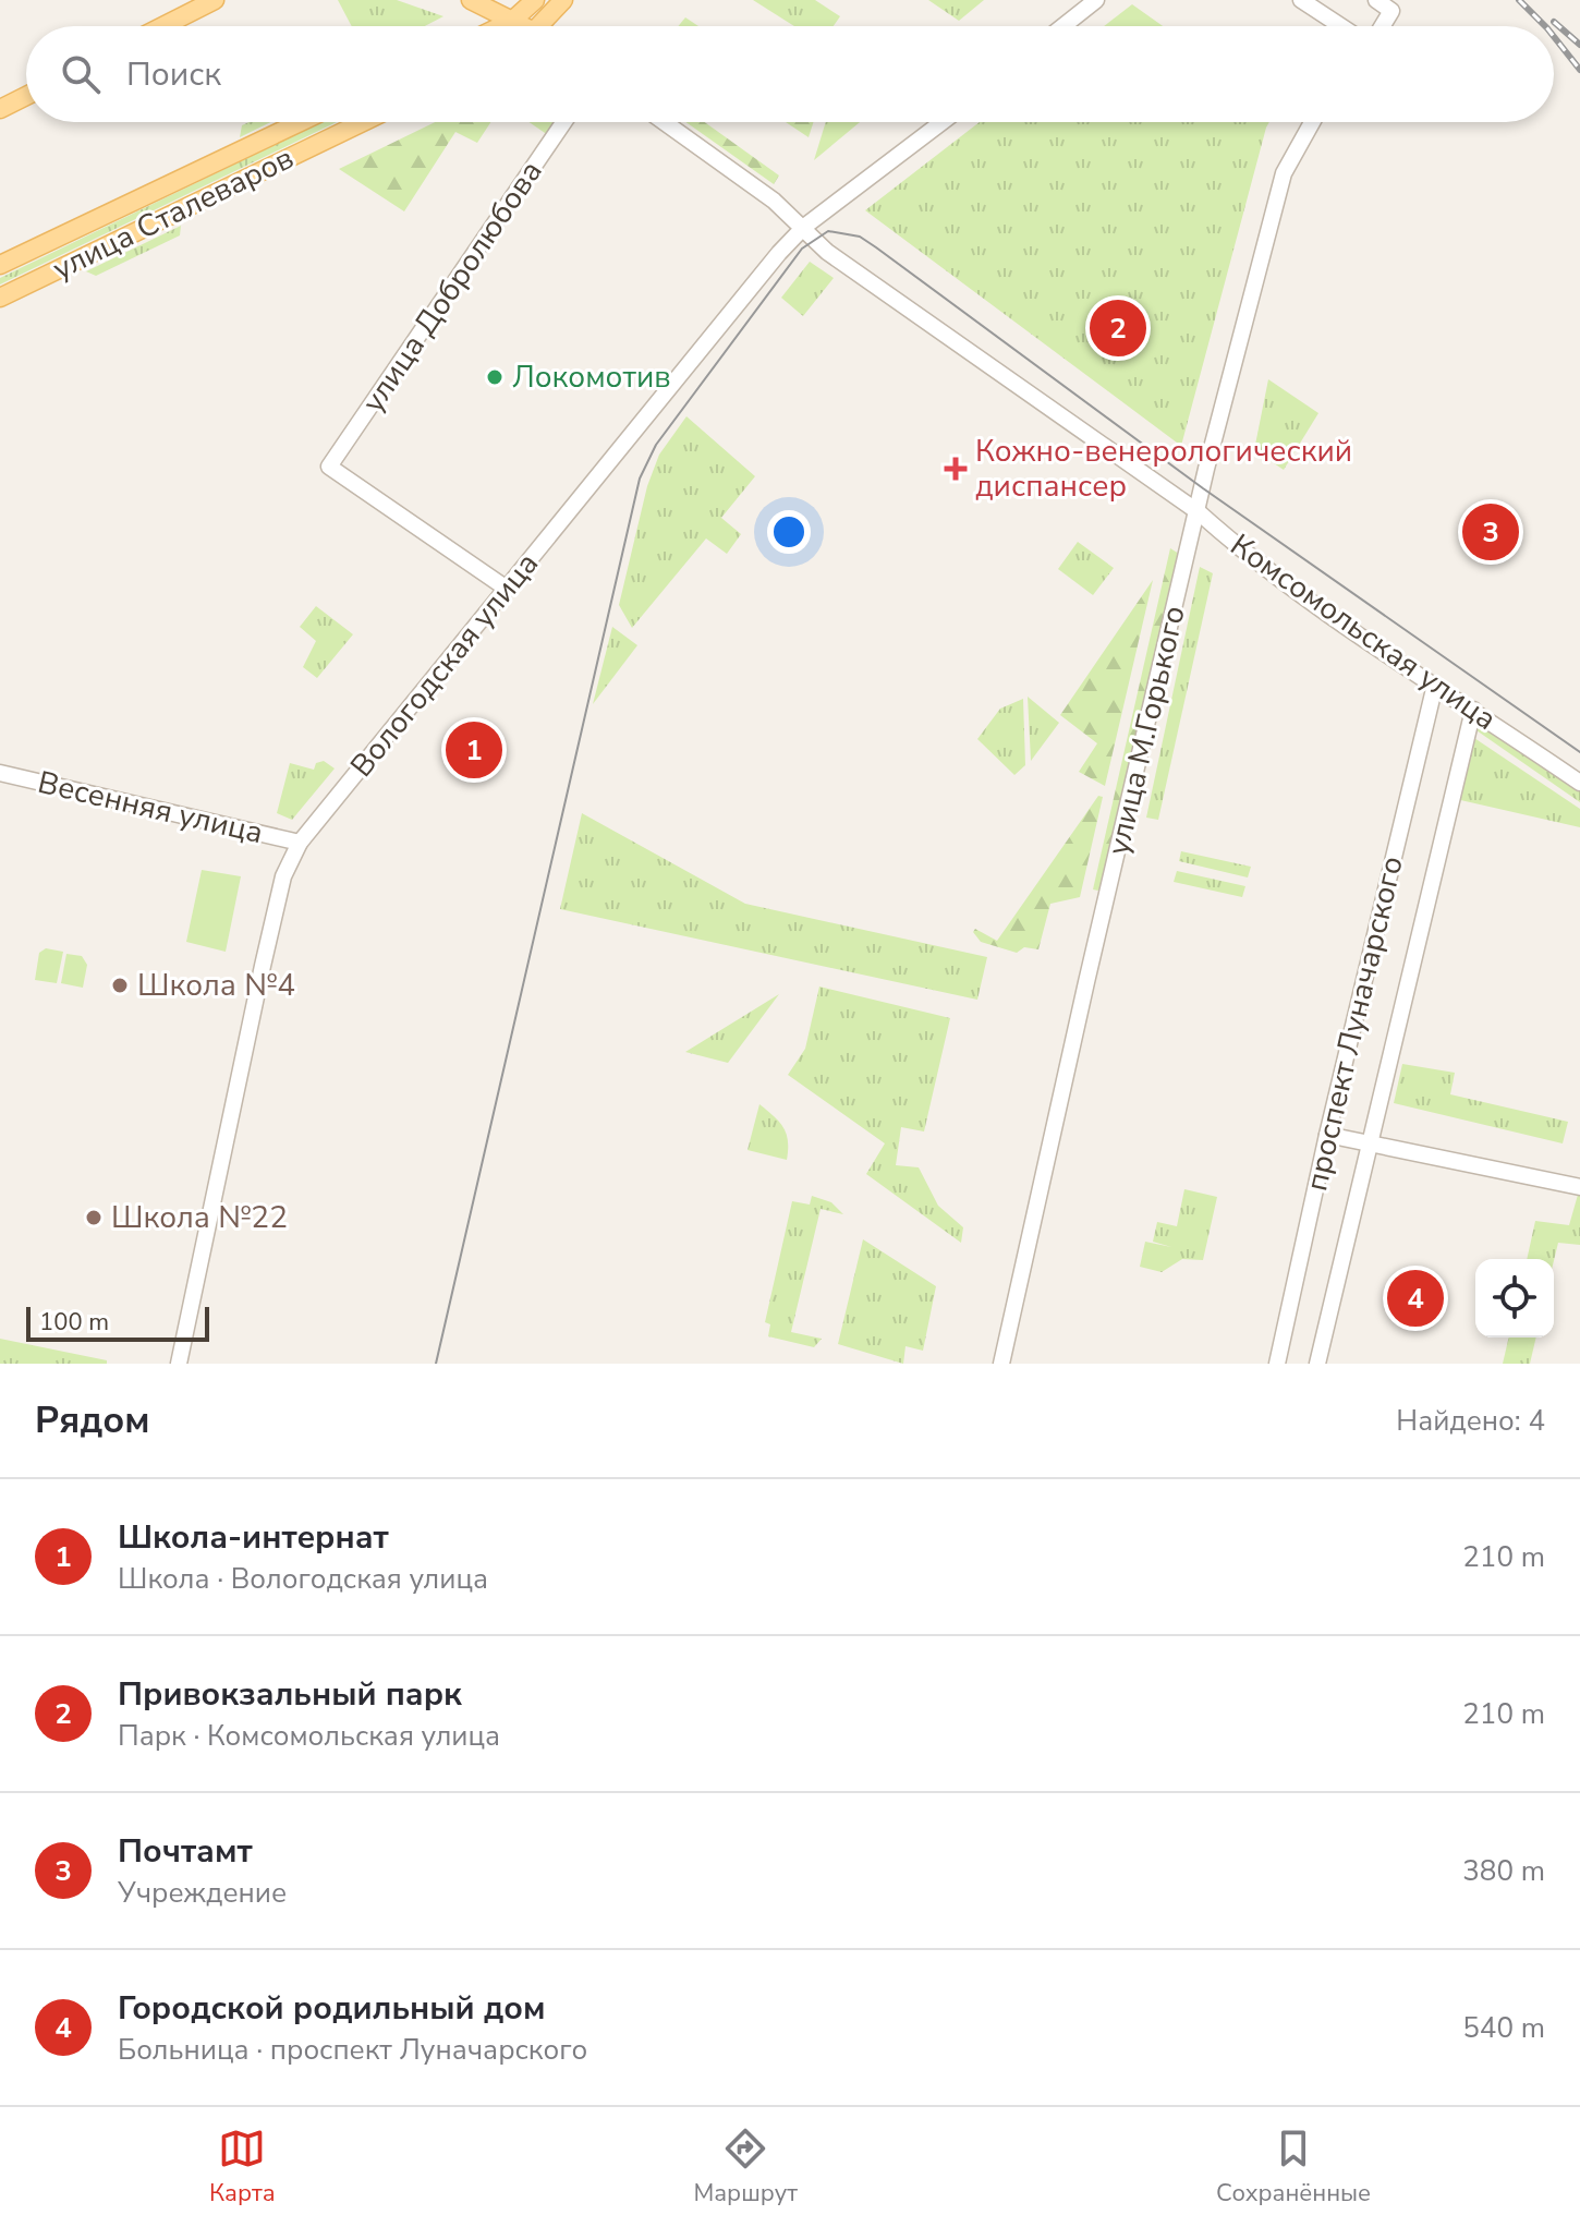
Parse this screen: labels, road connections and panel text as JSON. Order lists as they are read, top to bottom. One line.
{"streets":{"main road":["улица Сталеваров"],"street":["улица Добролюбова","Комсомольская улица","Вологодская улица","улица М.Горького","Весенняя улица","проспект Луначарского"]},"crossings":[["улица Добролюбова","Вологодская улица"],["Комсомольская улица","Вологодская улица"],["Комсомольская улица","улица М.Горького"],["Комсомольская улица","проспект Луначарского"],["Вологодская улица","Весенняя улица"]],"places":{"other":["Локомотив","Школа №4","Школа №22"],"health":["Кожно-венерологический диспансер"]},"scale_bar":"100 m","page":{"search":"Поиск","pins":["2","3","1","4"],"scale":"100 m","heading":["Рядом","Найдено: 4"],"list":[{"mark":"1","name":"Школа-интернат","note":"Школа · Вологодская улица","value":"210 m"},{"mark":"2","name":"Привокзальный парк","note":"Парк · Комсомольская улица","value":"210 m"},{"mark":"3","name":"Почтамт","note":"Учреждение","value":"380 m"},{"mark":"4","name":"Городской родильный дом","note":"Больница · проспект Луначарского","value":"540 m"}],"nav":["Карта","Маршрут","Сохранённые"]}}
